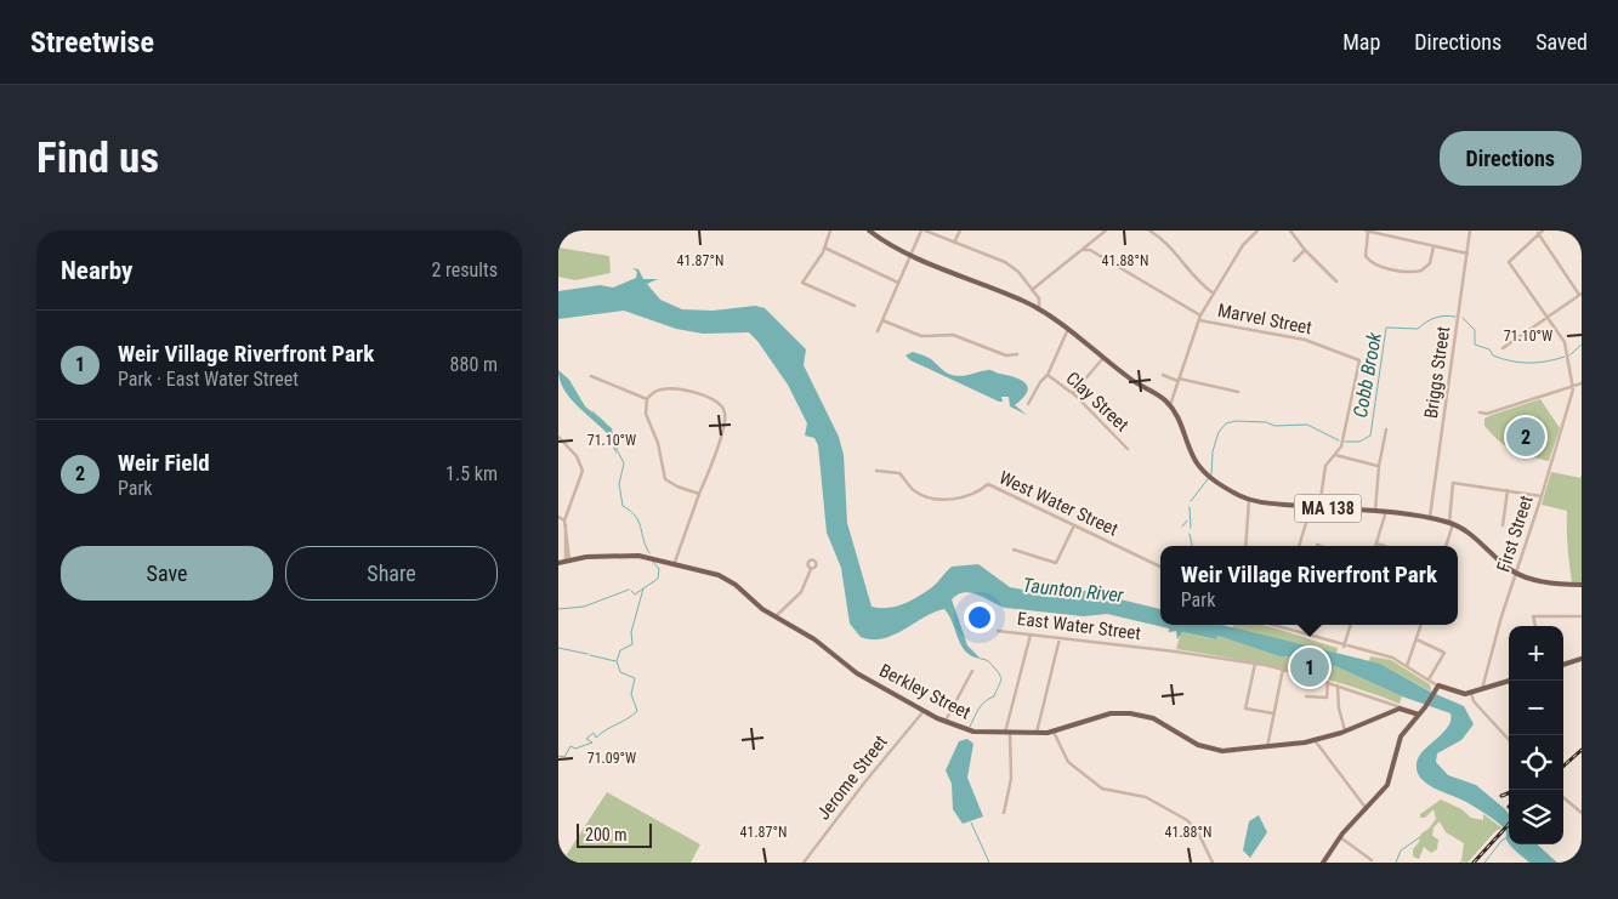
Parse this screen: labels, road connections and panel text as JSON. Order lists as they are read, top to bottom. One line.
{"streets":{"main road":["MA 138","East Water Street","Berkley Street"],"street":["Marvel Street","Briggs Street","Clay Street","West Water Street","First Street","Jerome Street"]},"crossings":[["Briggs Street","MA 138"],["MA 138","First Street"],["East Water Street","Berkley Street"],["Berkley Street","Jerome Street"]],"water":["Cobb Brook","Taunton River"],"scale_bar":"200 m","page":{"header":"Streetwise","nav":["Map","Directions","Saved"],"buttons":["Directions",["Save","Share"]],"title":"Find us","heading":["Nearby","2 results"],"list":[{"mark":"1","name":"Weir Village Riverfront Park","note":"Park · East Water Street","value":"880 m"},{"mark":"2","name":"Weir Field","note":"Park","value":"1.5 km"}],"pins":["2","1"],"popup":["Weir Village Riverfront Park","Park"],"map_buttons":["+","−"],"scale":"200 m"},"coordinates":["41.87°N","41.88°N","71.10°W","71.09°W"]}
